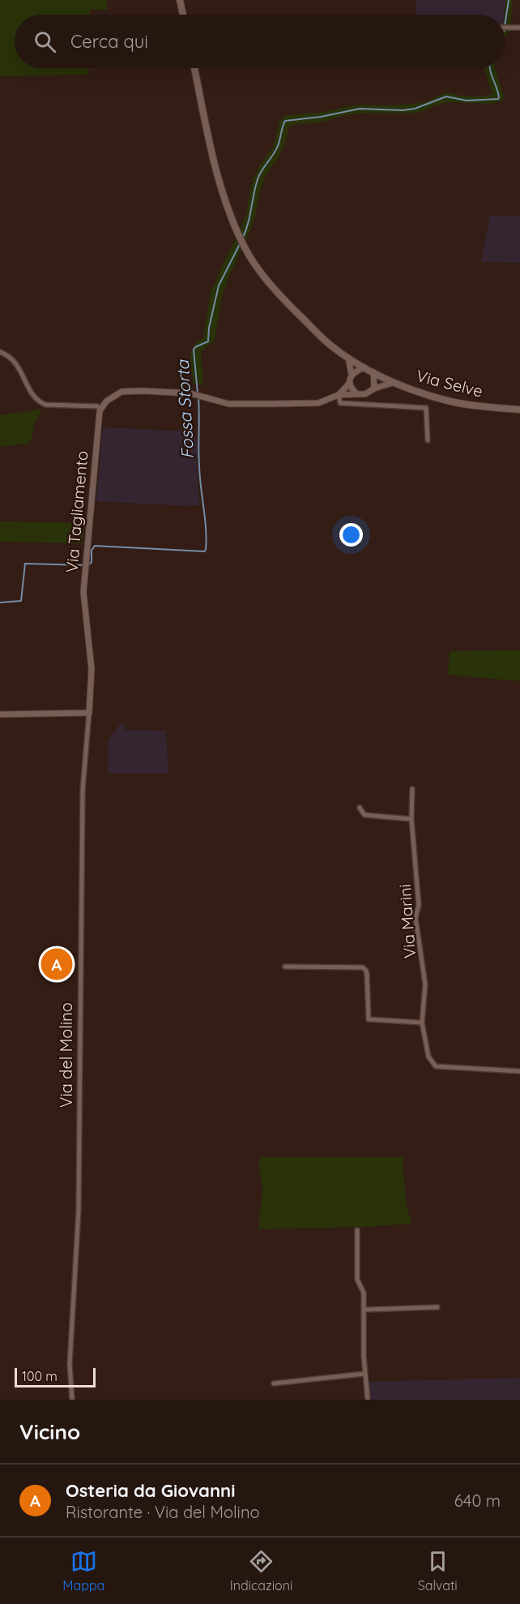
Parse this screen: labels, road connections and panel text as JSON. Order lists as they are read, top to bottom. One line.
{"streets":{"main road":["Via Selve"],"street":["Via Tagliamento","Via Marini","Via del Molino"]},"crossings":[["Via Selve","Via Tagliamento"],["Via Tagliamento","Via del Molino"]],"water":["Fossa Storta"],"scale_bar":"100 m","page":{"search":"Cerca qui","pins":"A","scale":"100 m","heading":"Vicino","list":[{"mark":"A","name":"Osteria da Giovanni","note":"Ristorante · Via del Molino","value":"640 m"}],"nav":["Mappa","Indicazioni","Salvati"]}}
